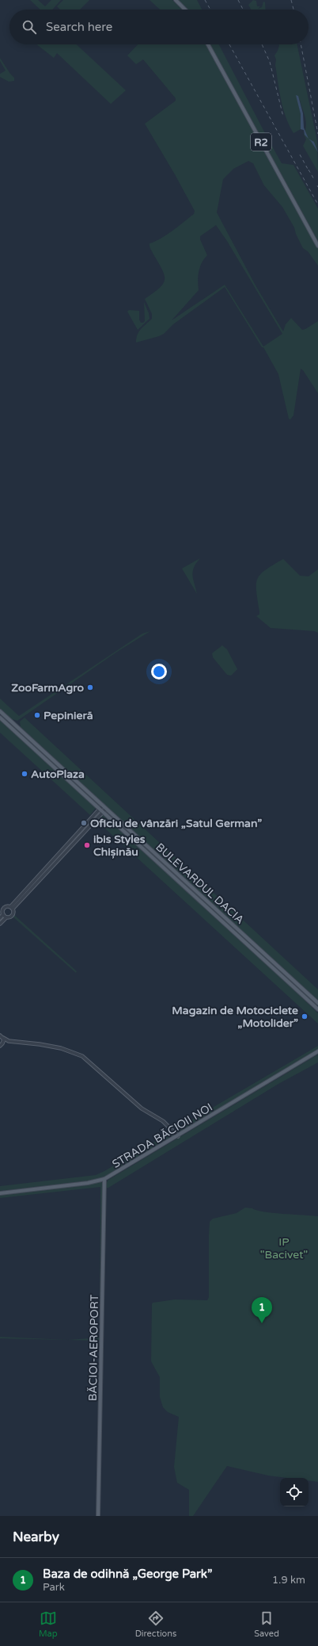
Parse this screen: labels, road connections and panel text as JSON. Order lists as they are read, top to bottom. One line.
{"streets":{"main road":["R2","BULEVARDUL DACIA","STRADA BĂCIOII NOI","BĂCIOI-AEROPORT"]},"crossings":[["STRADA BĂCIOII NOI","BĂCIOI-AEROPORT"]],"parks":["IP \"Bacivet\""],"places":["ZooFarmAgro","Pepinieră","AutoPlaza","Oficiu de vânzări „Satul German”","ibis Styles Chișinău","Magazin de Motociclete „Motolider”"],"page":{"search":"Search here","pins":"1","heading":"Nearby","list":[{"mark":"1","name":"Baza de odihnă „George Park”","note":"Park","value":"1.9 km"}],"nav":["Map","Directions","Saved"]}}
